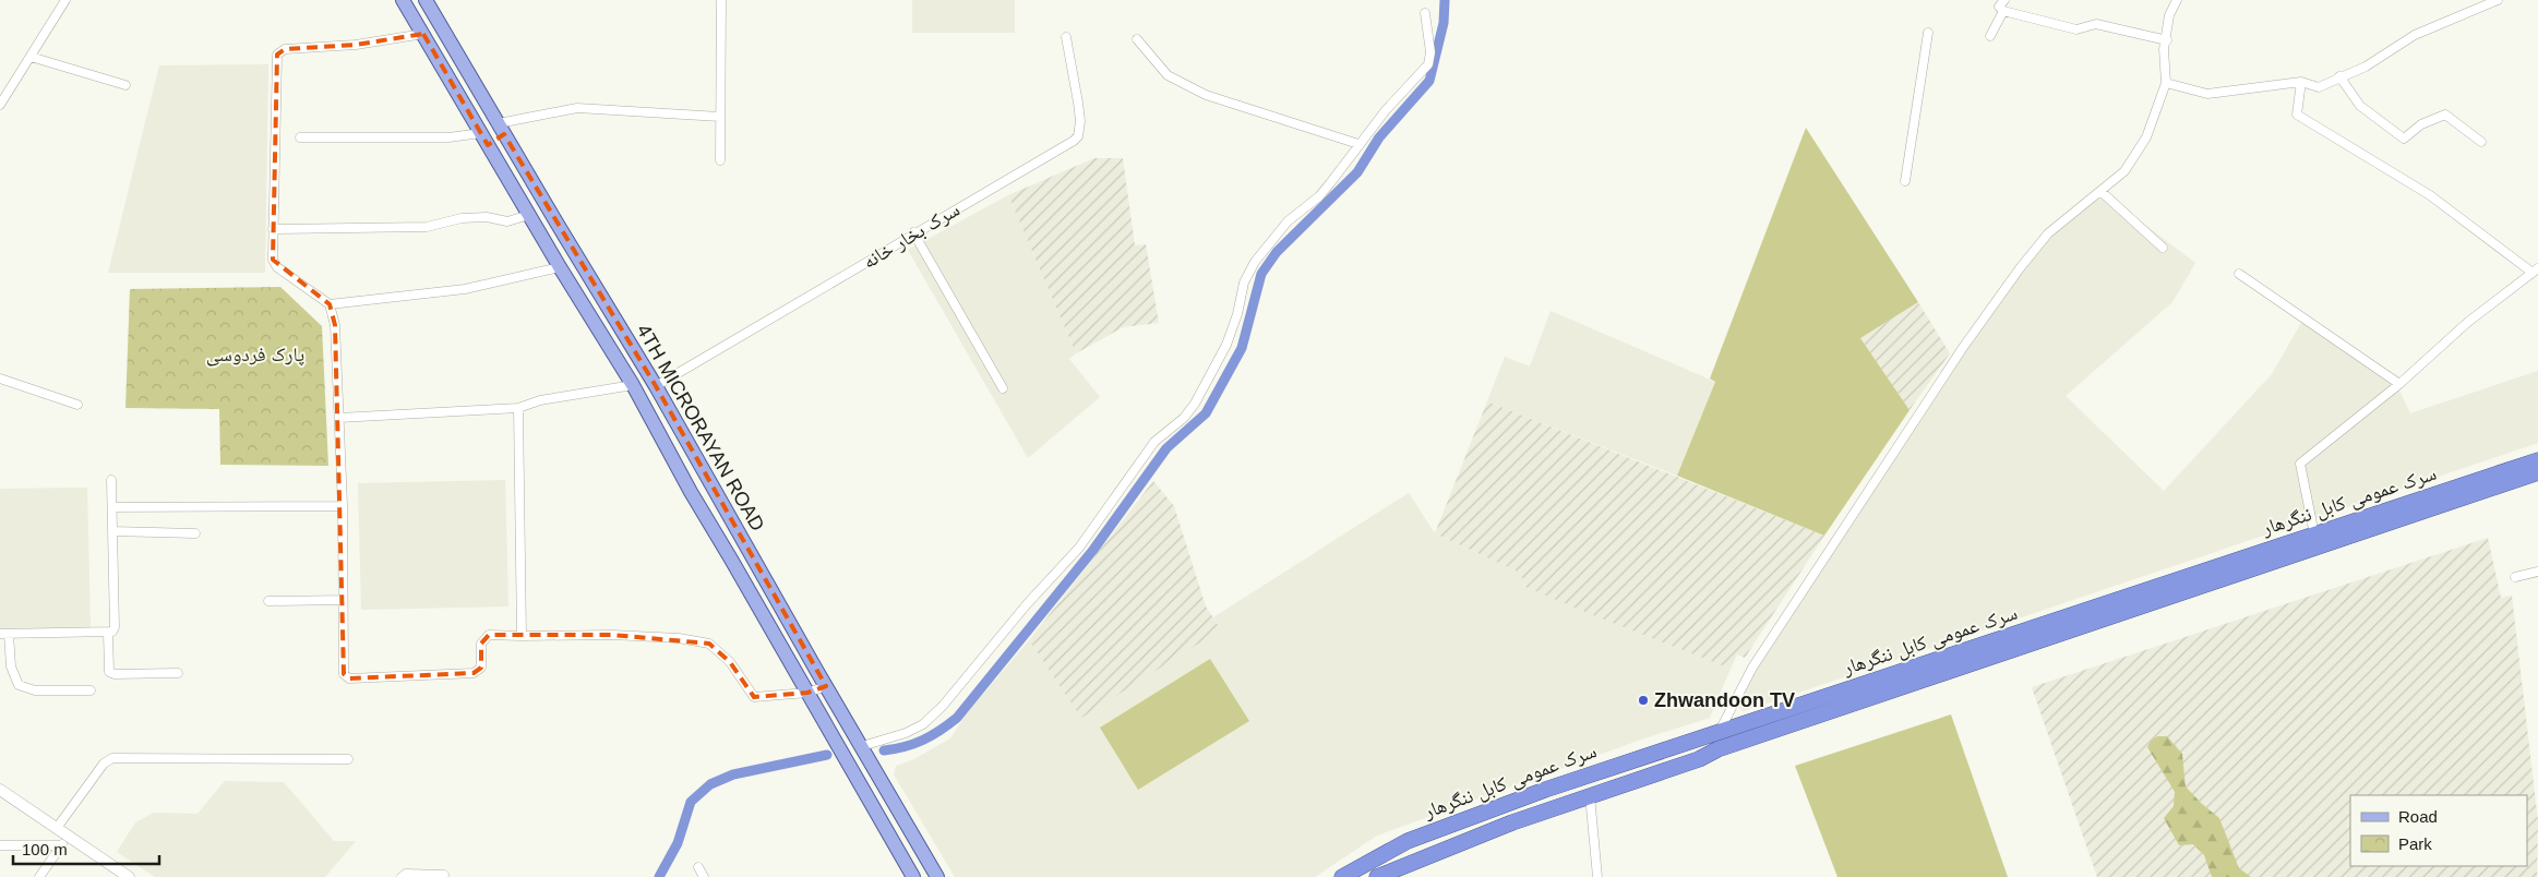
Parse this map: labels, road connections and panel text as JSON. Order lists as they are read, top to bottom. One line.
{"streets":{"highway":["سرک عمومی کابل ننگرهار"],"main road":["4TH MICRORAYAN ROAD"],"street":["سرک بخار خانه"]},"crossings":[["سرک بخار خانه","4TH MICRORAYAN ROAD"]],"parks":["پارک فردوسی"],"places":["Zhwandoon TV"],"legend":["Road","Park"],"scale_bar":"100 m"}
